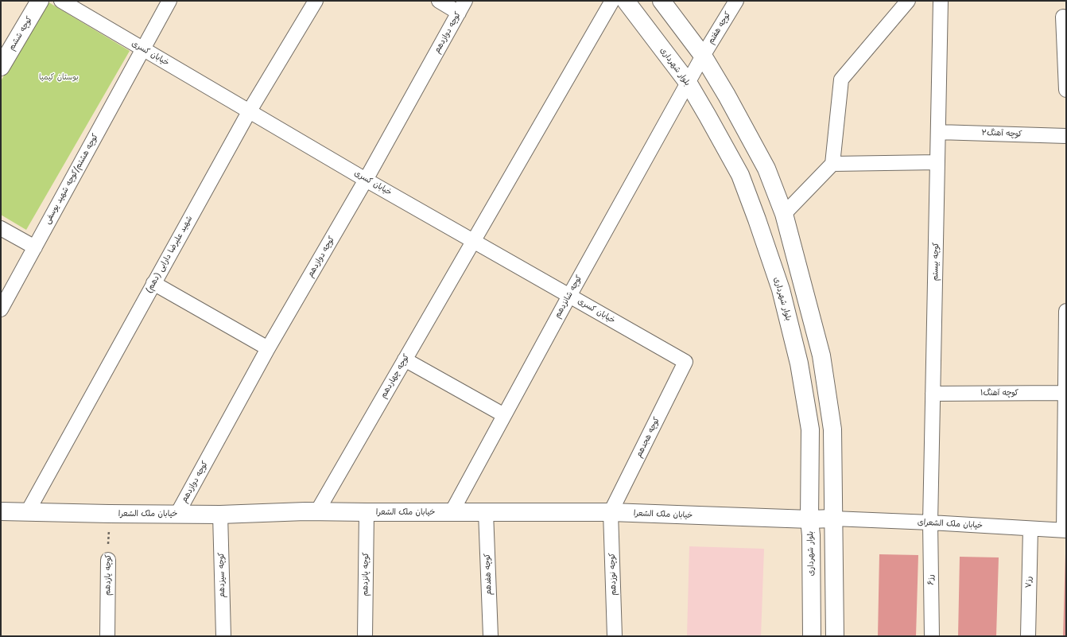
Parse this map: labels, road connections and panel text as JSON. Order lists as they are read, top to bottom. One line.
{"streets":{"main road":["کوچه ششم","بلوار شهرداری","خیابان ملک الشعرا"],"street":["کوچه هفتم","کوچه دوازدهم","خیابان کسری","کوچه آهنگ۲","کوچه هشتم/کوچه شهید یوسفی","شهید علیرضا دارابی (دهم)","کوچه بیستم","کوچه شانزدهم","کوچه چهاردهم","کوچه آهنگ۱","کوچه هجدهم","خیابان ملک الشعرای","کوچه پانزدهم","کوچه هفدهم","کوچه نوزدهم","کوچه یازدهم","کوچه سیزدهم","رز۶","رز۷"]},"crossings":[["کوچه هفتم","بلوار شهرداری"],["کوچه هفتم","کوچه شانزدهم"],["کوچه دوازدهم","خیابان کسری"],["کوچه دوازدهم","خیابان ملک الشعرا"],["خیابان کسری","کوچه هشتم/کوچه شهید یوسفی"],["خیابان کسری","شهید علیرضا دارابی (دهم)"],["خیابان کسری","کوچه شانزدهم"],["خیابان کسری","کوچه چهاردهم"],["خیابان کسری","کوچه هجدهم"],["بلوار شهرداری","کوچه شانزدهم"],["بلوار شهرداری","خیابان ملک الشعرا"],["کوچه آهنگ۲","کوچه بیستم"],["شهید علیرضا دارابی (دهم)","خیابان ملک الشعرا"],["کوچه بیستم","کوچه آهنگ۱"],["کوچه بیستم","خیابان ملک الشعرای"],["کوچه بیستم","رز۶"],["کوچه شانزدهم","خیابان ملک الشعرا"],["کوچه چهاردهم","خیابان ملک الشعرا"],["کوچه هجدهم","خیابان ملک الشعرا"],["کوچه هجدهم","کوچه نوزدهم"],["خیابان ملک الشعرا","خیابان ملک الشعرای"],["خیابان ملک الشعرا","کوچه پانزدهم"],["خیابان ملک الشعرا","کوچه هفدهم"],["خیابان ملک الشعرا","کوچه نوزدهم"],["خیابان ملک الشعرا","کوچه یازدهم"],["خیابان ملک الشعرا","کوچه سیزدهم"],["خیابان ملک الشعرای","رز۶"],["خیابان ملک الشعرای","رز۷"]],"parks":["بوستان کیمیا"]}
